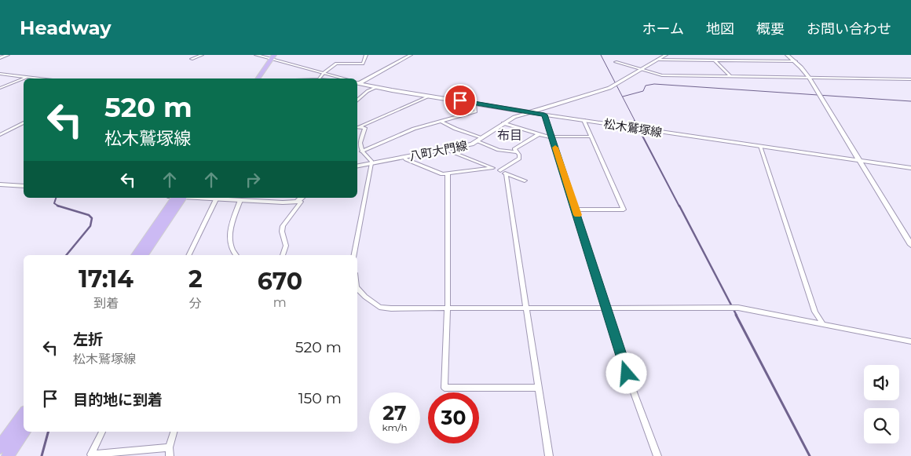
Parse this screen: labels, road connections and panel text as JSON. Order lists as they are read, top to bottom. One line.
{"streets":{"main road":["松木鷲塚線","八町大門線"]},"crossings":[["松木鷲塚線","八町大門線"]],"districts":["布目"],"page":{"header":"Headway","nav":["ホーム","地図","概要","お問い合わせ"],"turn":["520 m","松木鷲塚線"],"eta":["17:14","到着","2","分","670","m"],"list":[{"name":"左折","note":"松木鷲塚線","value":"520 m"},{"name":"目的地に到着","value":"150 m"}],"speed":"27 km/h","limit":"30"}}
